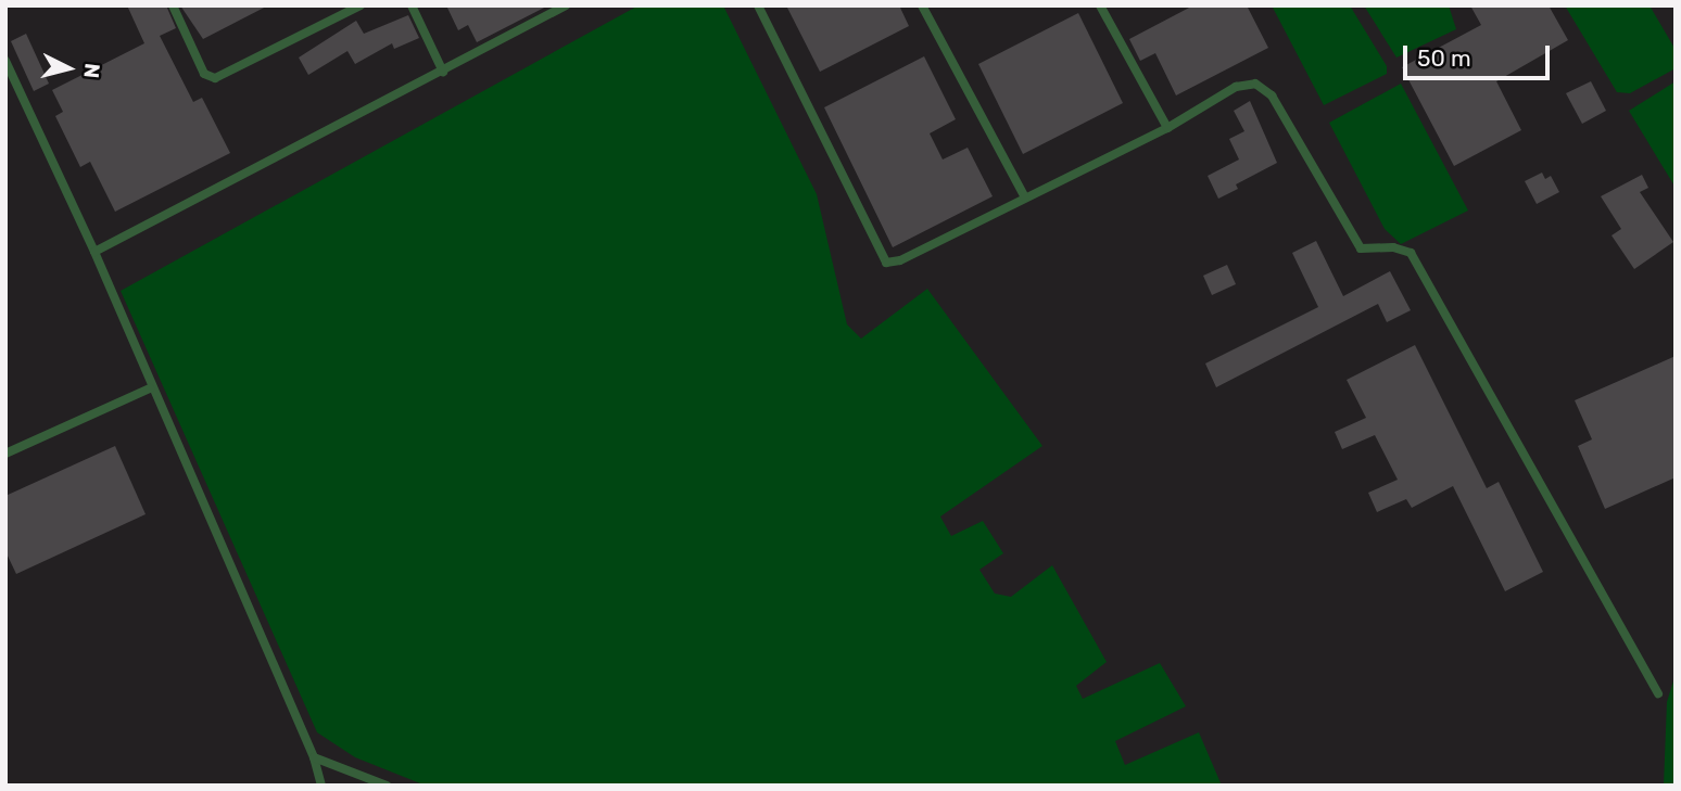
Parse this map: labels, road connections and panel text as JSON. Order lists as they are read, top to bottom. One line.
{"scale_bar":"50 m","north":"right"}
